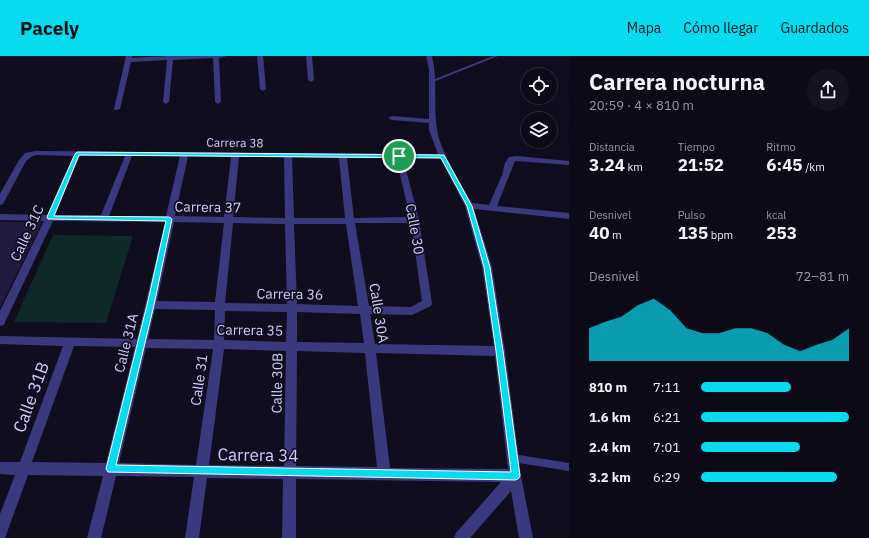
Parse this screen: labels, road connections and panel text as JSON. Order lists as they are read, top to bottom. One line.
{"streets":{"street":["Carrera 38","Carrera 37","Calle 30","Calle 31C","Carrera 36","Calle 30A","Carrera 35","Calle 31A","Calle 31","Calle 30B","Calle 31B","Carrera 34"]},"crossings":[["Carrera 38","Calle 30"],["Carrera 38","Calle 31C"],["Carrera 38","Calle 30A"],["Carrera 38","Calle 31A"],["Carrera 38","Calle 31"],["Carrera 38","Calle 30B"],["Carrera 37","Calle 30"],["Carrera 37","Calle 31C"],["Carrera 37","Calle 30A"],["Carrera 37","Calle 31A"],["Carrera 37","Calle 31"],["Carrera 37","Calle 30B"],["Calle 30","Carrera 36"],["Carrera 36","Calle 30A"],["Carrera 36","Calle 31A"],["Carrera 36","Calle 31"],["Carrera 36","Calle 30B"],["Calle 30A","Carrera 35"],["Calle 30A","Carrera 34"],["Carrera 35","Calle 31A"],["Carrera 35","Calle 31"],["Carrera 35","Calle 30B"],["Carrera 35","Calle 31B"],["Calle 31A","Carrera 34"],["Calle 31","Carrera 34"],["Calle 30B","Carrera 34"],["Calle 31B","Carrera 34"]],"page":{"header":"Pacely","nav":["Mapa","Cómo llegar","Guardados"],"heading":["Carrera nocturna","20:59 · 4 × 810 m"],"stats":[["Distancia","3.24 km"],["Tiempo","21:52"],["Ritmo","6:45 /km"],["Desnivel","40 m"],["Pulso","135 bpm"],["kcal","253"]],"chart":["Desnivel","72–81 m"],"list":[{"name":"810 m","note":"7:11"},{"name":"1.6 km","note":"6:21"},{"name":"2.4 km","note":"7:01"},{"name":"3.2 km","note":"6:29"}]}}
